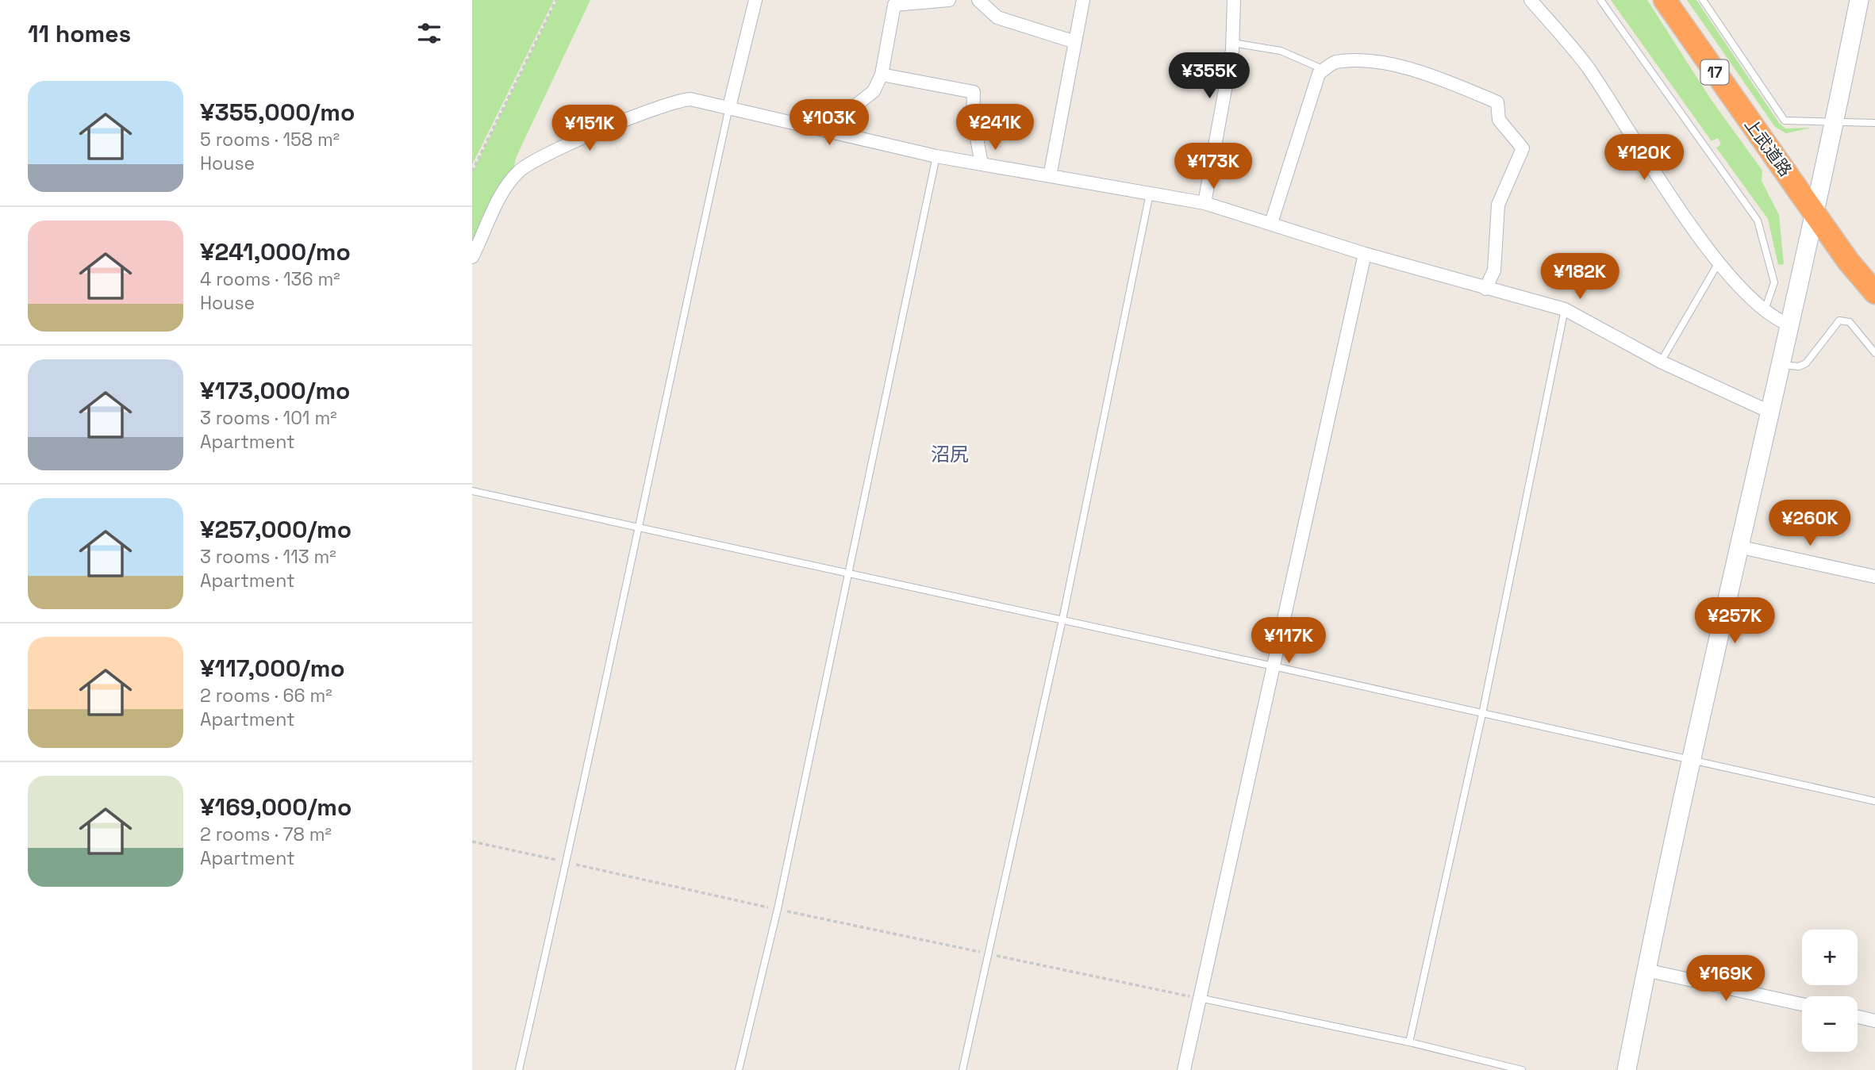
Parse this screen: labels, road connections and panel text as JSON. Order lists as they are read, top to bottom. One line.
{"streets":{"highway":["17","上武道路"]},"districts":["沼尻"],"page":{"heading":"11 homes","price":["¥355K","¥103K","¥241K","¥151K","¥120K","¥173K","¥182K","¥260K","¥257K","¥117K","¥169K"],"list":[{"name":"¥355,000/mo","note":"5 rooms · 158 m² · House"},{"name":"¥241,000/mo","note":"4 rooms · 136 m² · House"},{"name":"¥173,000/mo","note":"3 rooms · 101 m² · Apartment"},{"name":"¥257,000/mo","note":"3 rooms · 113 m² · Apartment"},{"name":"¥117,000/mo","note":"2 rooms · 66 m² · Apartment"},{"name":"¥169,000/mo","note":"2 rooms · 78 m² · Apartment"}],"map_buttons":["+","−"]}}
